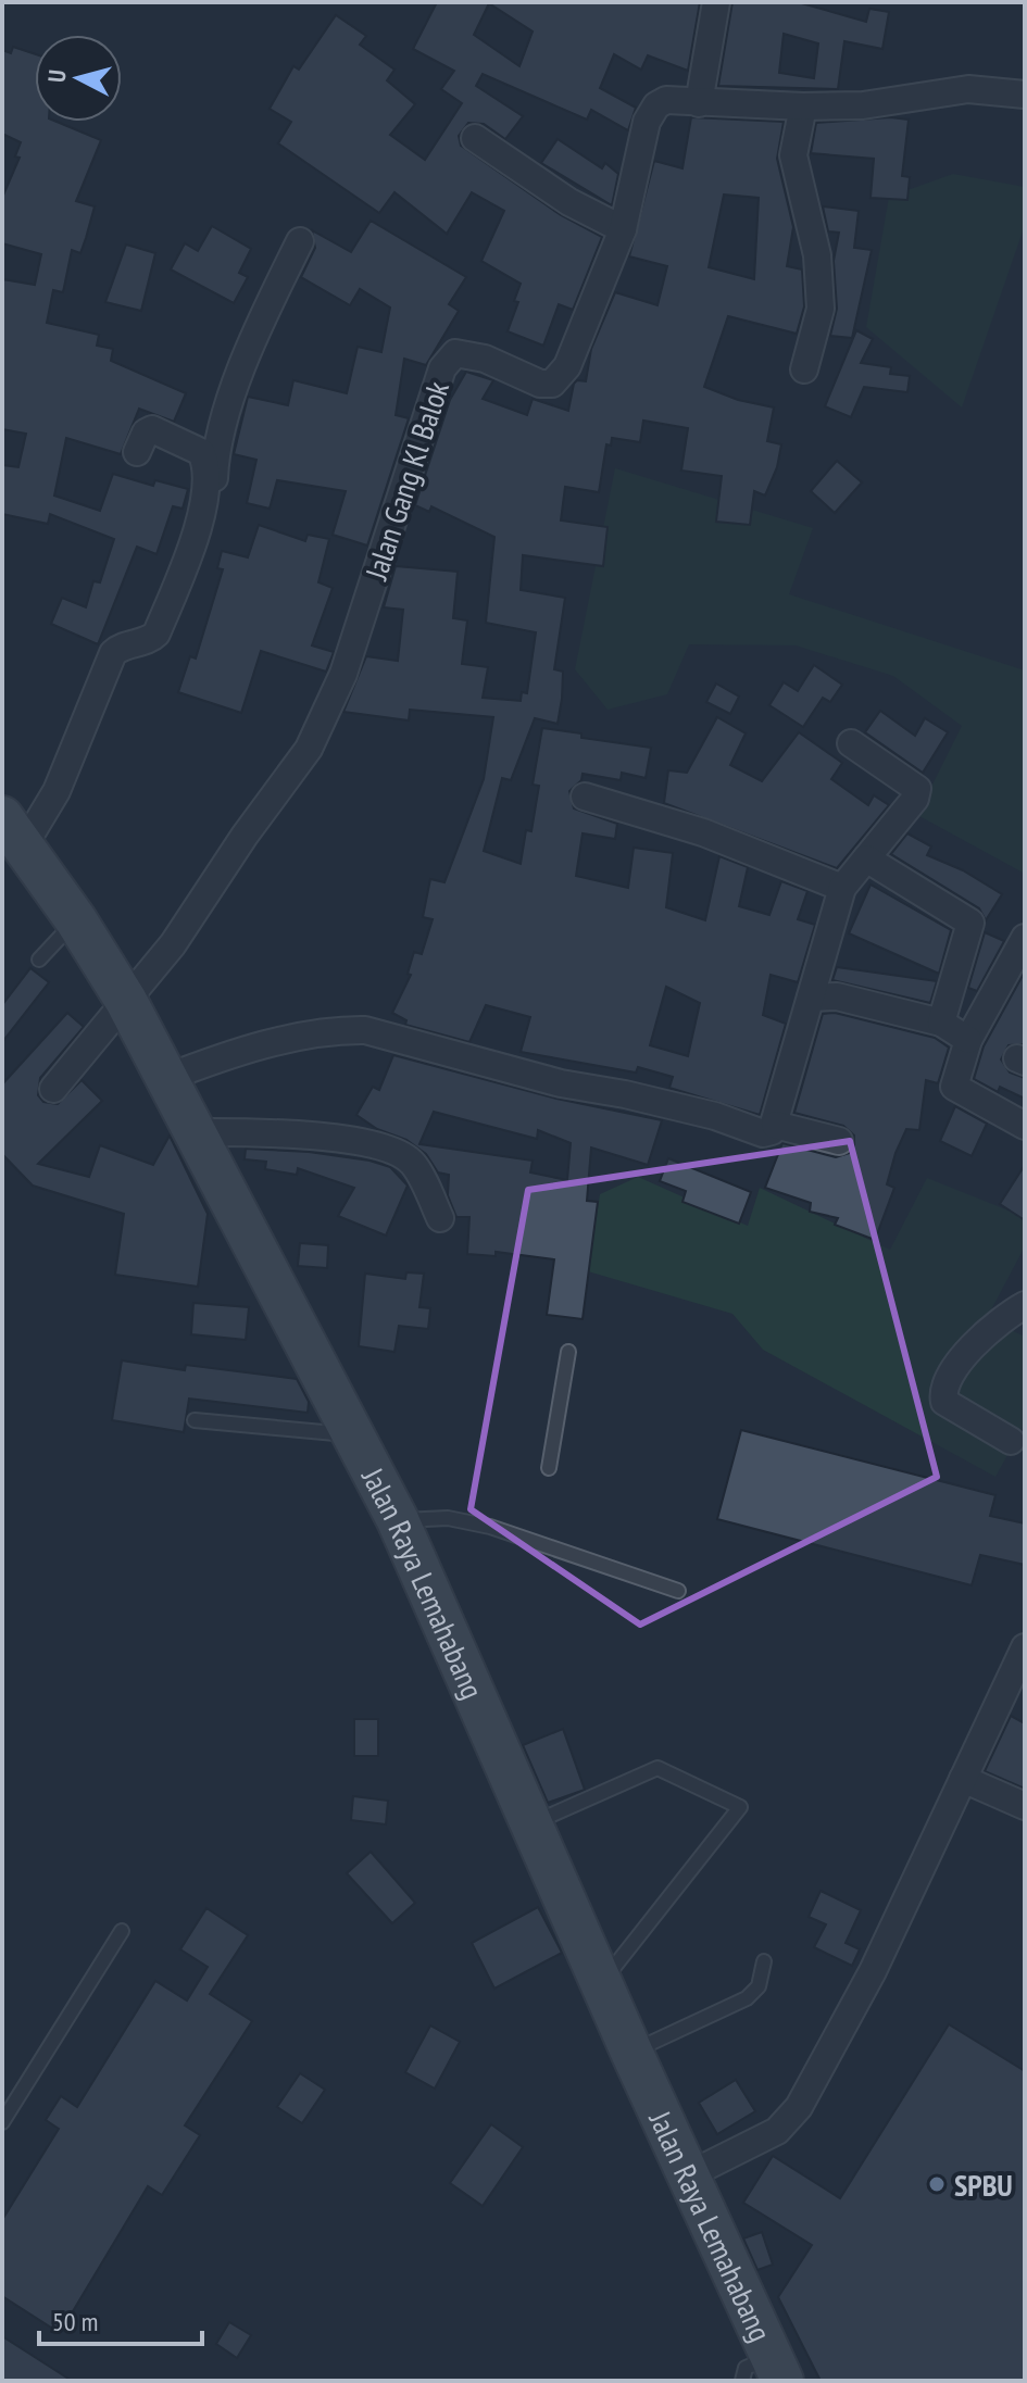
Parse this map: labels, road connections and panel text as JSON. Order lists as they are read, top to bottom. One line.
{"streets":{"main road":["Jalan Raya Lemahabang"],"street":["Jalan Gang Kl Balok"]},"crossings":[["Jalan Gang Kl Balok","Jalan Raya Lemahabang"]],"places":["SPBU"],"scale_bar":"50 m","north":"left"}
